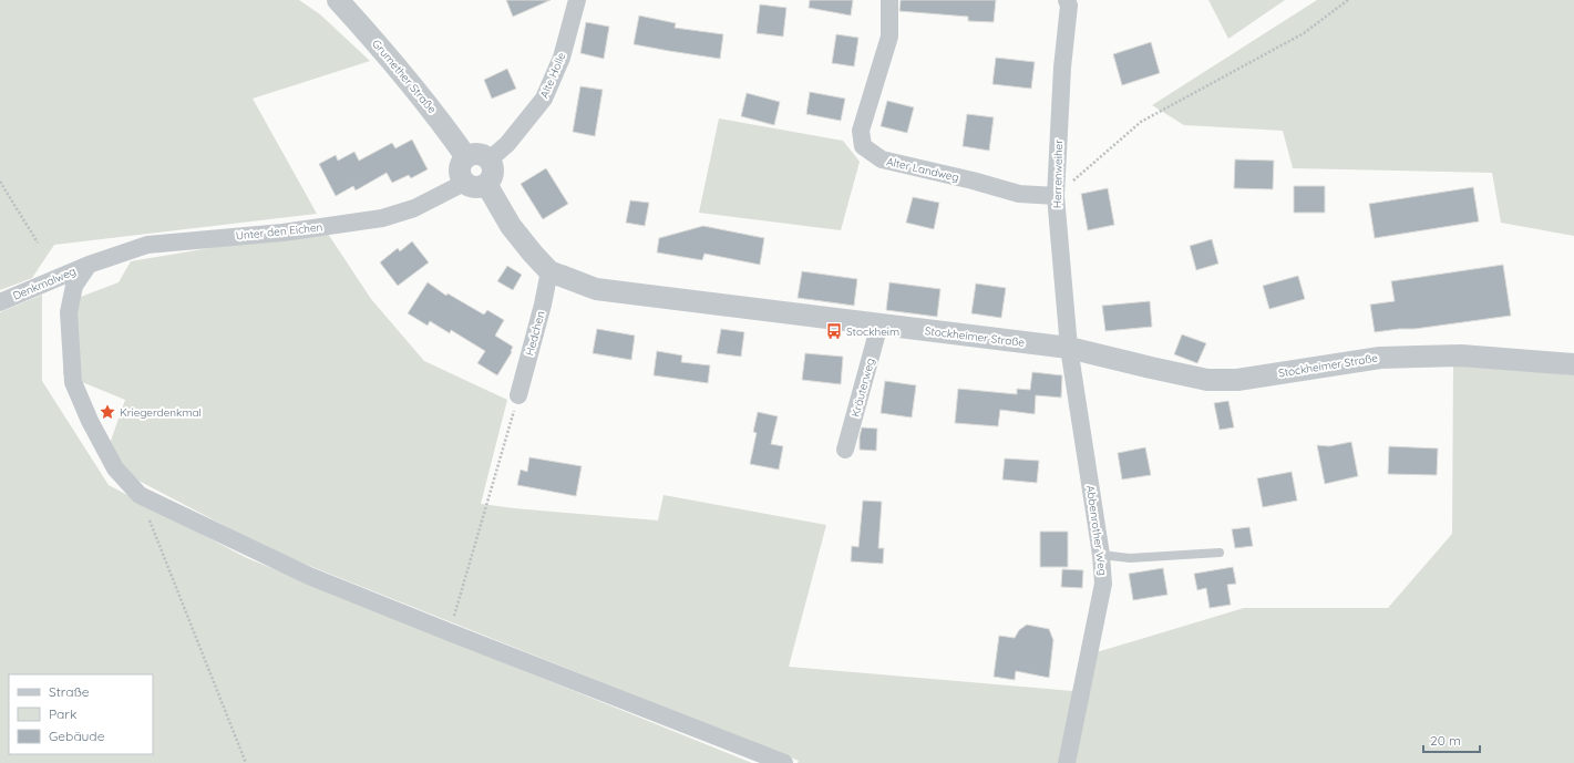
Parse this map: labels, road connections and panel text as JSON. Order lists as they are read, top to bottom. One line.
{"streets":{"street":["Alte Holle","Grumether Straße","Alter Landweg","Herrenweiher","Unter den Eichen","Denkmalweg","Hedchen","Stockheimer Straße","Kräuterweg","Abbenrother Weg"]},"crossings":[["Alte Holle","Grumether Straße"],["Alte Holle","Unter den Eichen"],["Alte Holle","Stockheimer Straße"],["Grumether Straße","Unter den Eichen"],["Grumether Straße","Stockheimer Straße"],["Alter Landweg","Herrenweiher"],["Herrenweiher","Stockheimer Straße"],["Herrenweiher","Abbenrother Weg"],["Unter den Eichen","Denkmalweg"],["Unter den Eichen","Stockheimer Straße"],["Hedchen","Stockheimer Straße"],["Stockheimer Straße","Kräuterweg"],["Stockheimer Straße","Abbenrother Weg"]],"places":{"bus stop":["Stockheim"],"place":["Kriegerdenkmal"]},"legend":["Straße","Park","Gebäude"],"scale_bar":"20 m"}
